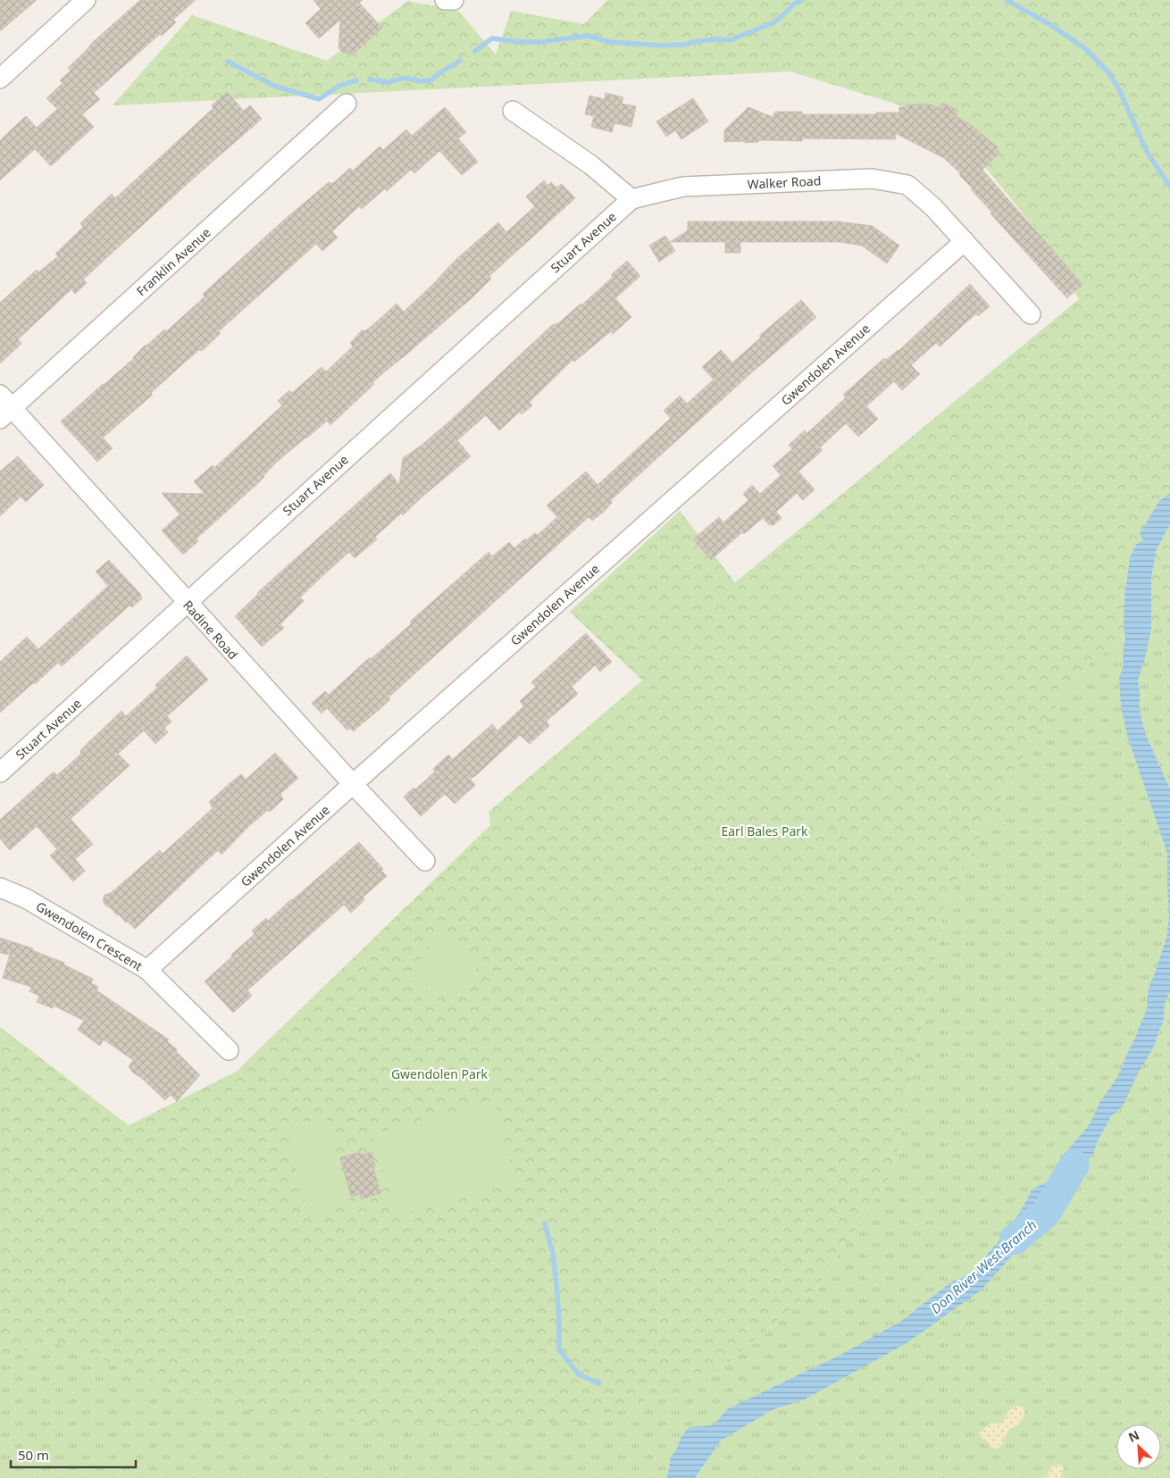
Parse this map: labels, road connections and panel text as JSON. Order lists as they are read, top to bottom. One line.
{"streets":{"street":["Walker Road","Stuart Avenue","Franklin Avenue","Gwendolen Avenue","Radine Road","Gwendolen Crescent"]},"crossings":[["Walker Road","Stuart Avenue"],["Walker Road","Gwendolen Avenue"],["Stuart Avenue","Radine Road"],["Franklin Avenue","Radine Road"],["Gwendolen Avenue","Radine Road"],["Gwendolen Avenue","Gwendolen Crescent"]],"water":["Don River West Branch"],"parks":["Earl Bales Park","Gwendolen Park"],"scale_bar":"50 m","north":"top left"}
